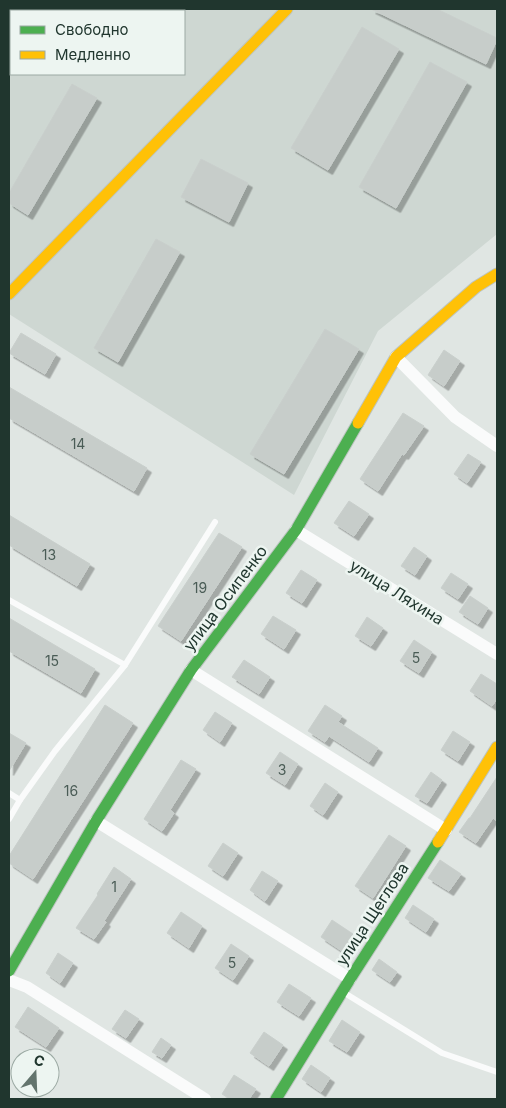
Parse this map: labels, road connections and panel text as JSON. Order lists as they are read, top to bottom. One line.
{"streets":{"street":["улица Ляхина","улица Осипенко","улица Щеглова"]},"crossings":[["улица Ляхина","улица Осипенко"]],"house_numbers":["14","13","19","5","15","3","16","1","5"],"legend":["Свободно","Медленно"],"north":"top"}
